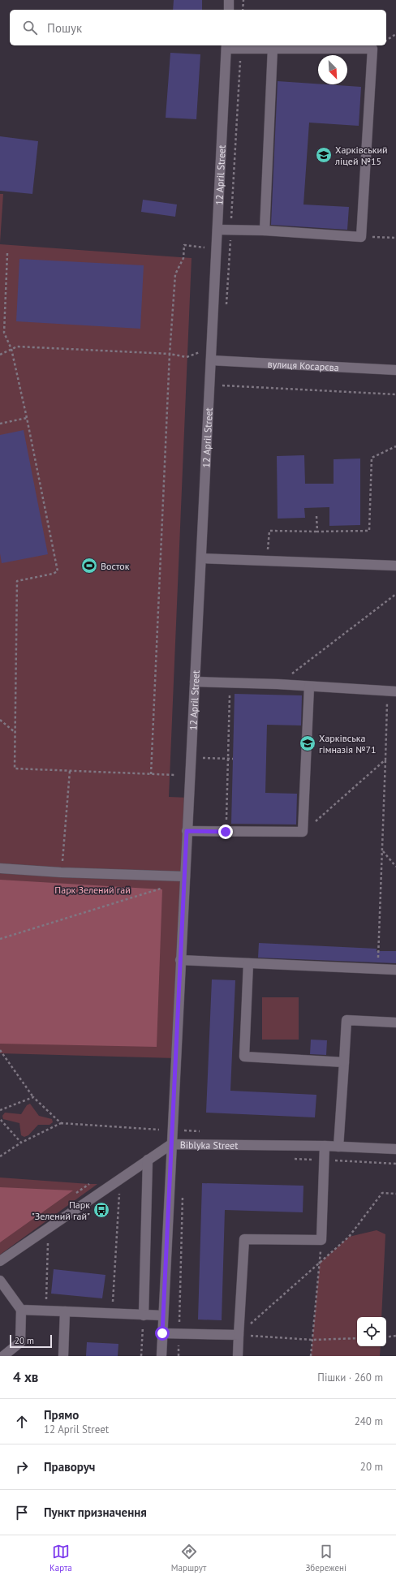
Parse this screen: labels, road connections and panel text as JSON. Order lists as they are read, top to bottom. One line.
{"streets":{"street":["12 April Street","вулиця Косарєва","Biblyka Street"]},"crossings":[["12 April Street","вулиця Косарєва"],["12 April Street","Biblyka Street"]],"parks":["Парк Зелений гай"],"places":{"school or university":["Харківський ліцей №15","Харківська гімназія №71"],"sports":["Восток"],"bus stop":["Парк \"Зелений гай\""]},"scale_bar":"20 m","north":"bottom right","page":{"search":"Пошук","scale":"20 m","heading":["4 хв","Пішки · 260 m"],"list":[["Прямо","12 April Street","240 m"],["Праворуч","20 m"],"Пункт призначення"],"nav":["Карта","Маршрут","Збережені"]}}
